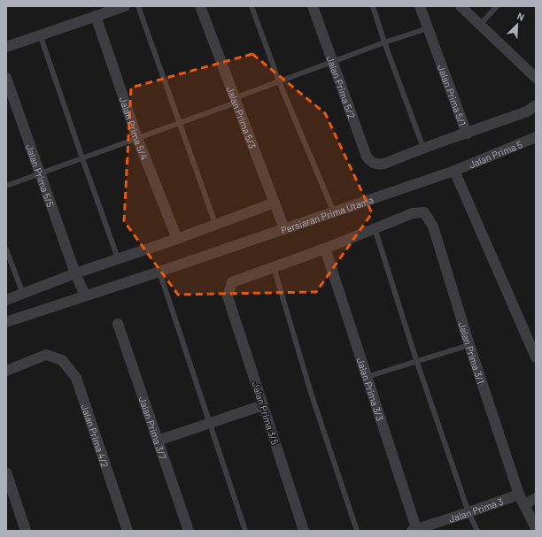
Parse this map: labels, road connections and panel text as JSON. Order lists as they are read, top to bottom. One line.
{"streets":{"street":["Jalan Prima 5/2","Jalan Prima 5/1","Jalan Prima 5/3","Jalan Prima 5/4","Jalan Prima 5","Jalan Prima 5/5","Persiaran Prima Utama","Jalan Prima 3/1","Jalan Prima 3/3","Jalan Prima 3/5","Jalan Prima 3/7","Jalan Prima 4/2","Jalan Prima 3"]},"crossings":[["Jalan Prima 5/3","Persiaran Prima Utama"],["Jalan Prima 5","Persiaran Prima Utama"],["Jalan Prima 5/5","Persiaran Prima Utama"],["Jalan Prima 3/1","Jalan Prima 3"],["Jalan Prima 3/3","Jalan Prima 3"]],"north":"top right"}
